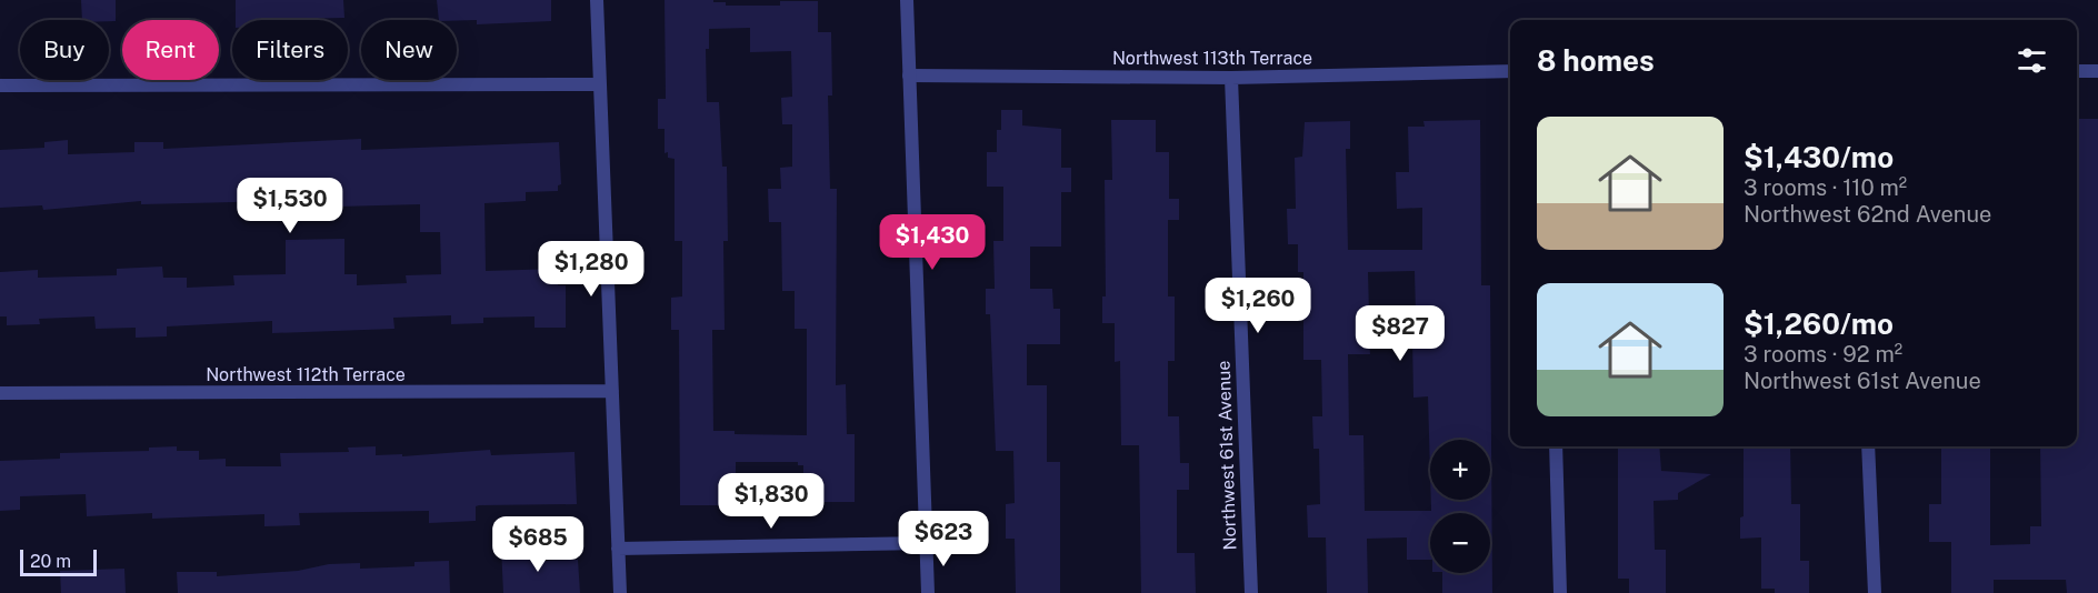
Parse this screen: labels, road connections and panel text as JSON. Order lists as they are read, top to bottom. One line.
{"streets":{"street":["Northwest 113th Terrace","Northwest 112th Terrace","Northwest 61st Avenue"]},"crossings":[["Northwest 113th Terrace","Northwest 61st Avenue"]],"scale_bar":"20 m","page":{"chip":["Buy","Rent","Filters","New"],"heading":"8 homes","list":[{"name":"$1,430/mo","note":"3 rooms · 110 m² · Northwest 62nd Avenue"},{"name":"$1,260/mo","note":"3 rooms · 92 m² · Northwest 61st Avenue"}],"price":["$1,530","$1,430","$1,280","$1,260","$827","$1,830","$623","$685"],"map_buttons":["+","−"],"scale":"20 m"}}
